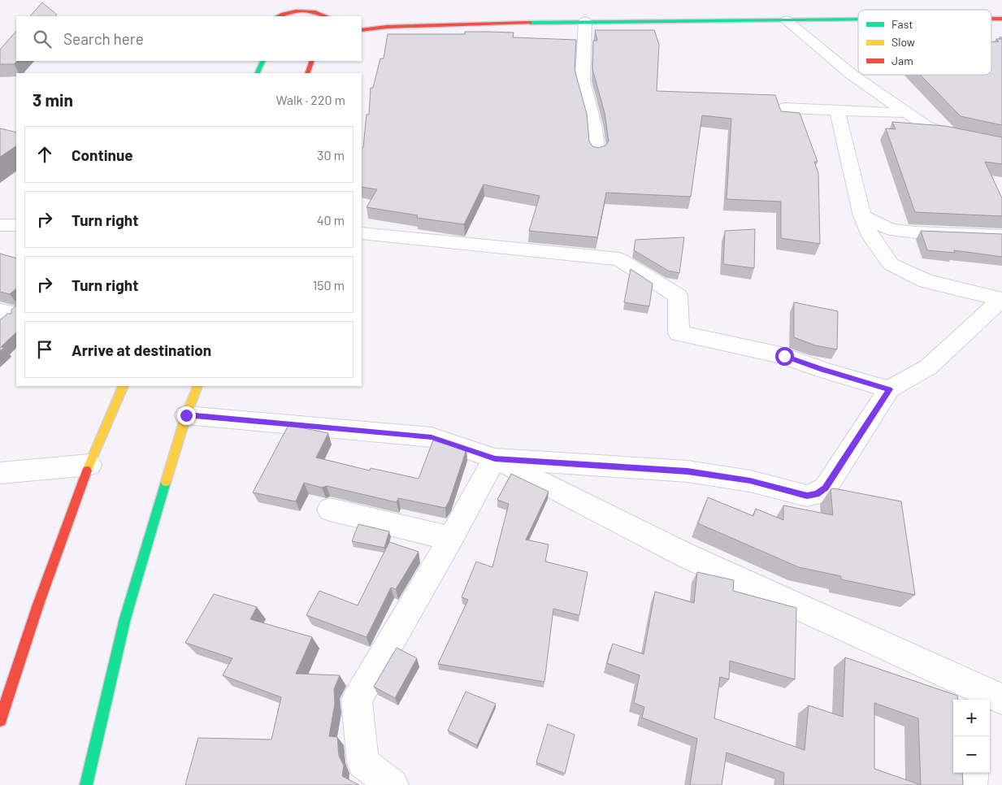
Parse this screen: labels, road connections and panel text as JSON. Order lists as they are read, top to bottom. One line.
{"legend":["Fast","Slow","Jam"],"page":{"search":"Search here","heading":["3 min","Walk · 220 m"],"list":[["Continue","30 m"],["Turn right","40 m"],["Turn right","150 m"],"Arrive at destination"],"map_buttons":["+","−"]}}
